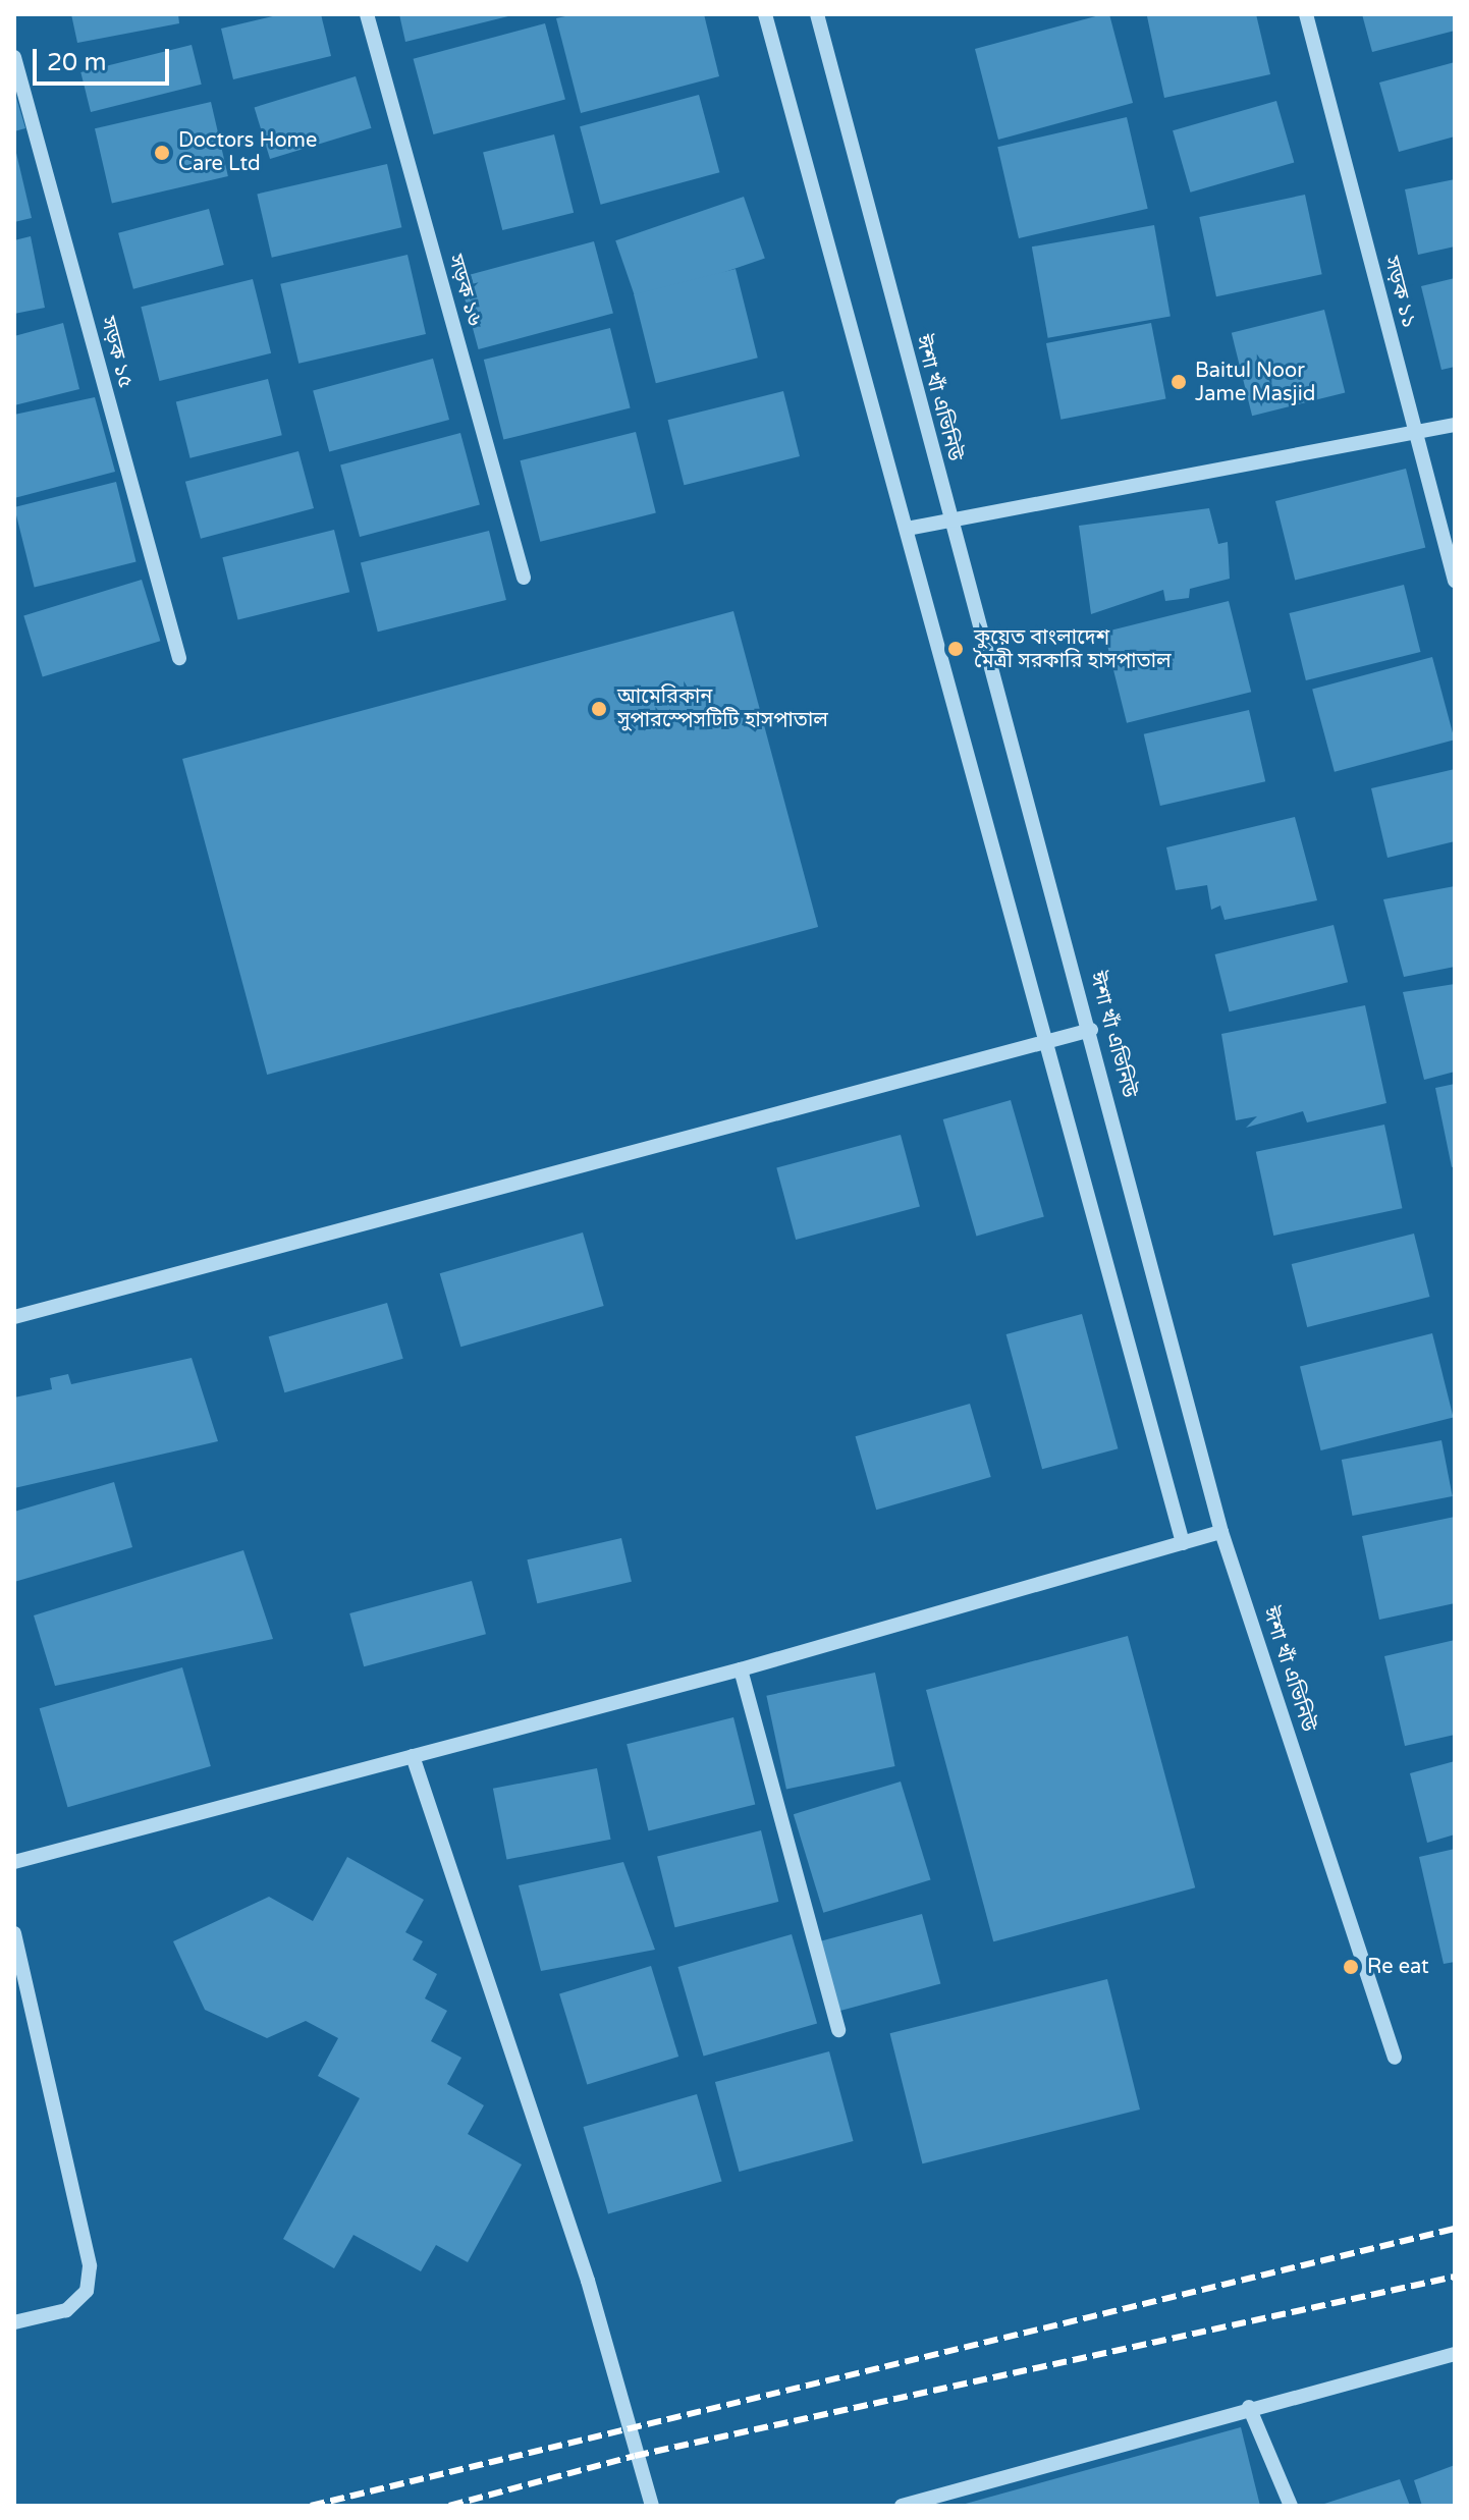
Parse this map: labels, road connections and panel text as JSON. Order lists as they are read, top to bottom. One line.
{"streets":{"street":["সড়ক ১৬","সড়ক ১১","সড়ক ১৫","ঈশা খাঁ এভিনিউ"]},"places":["Doctors Home Care Ltd","Baitul Noor Jame Masjid","কুয়েত বাংলাদেশ মৈত্রী সরকারি হাসপাতাল","আমেরিকান সুপারস্পেসটিটি হাসপাতাল","Re eat"],"scale_bar":"20 m"}
